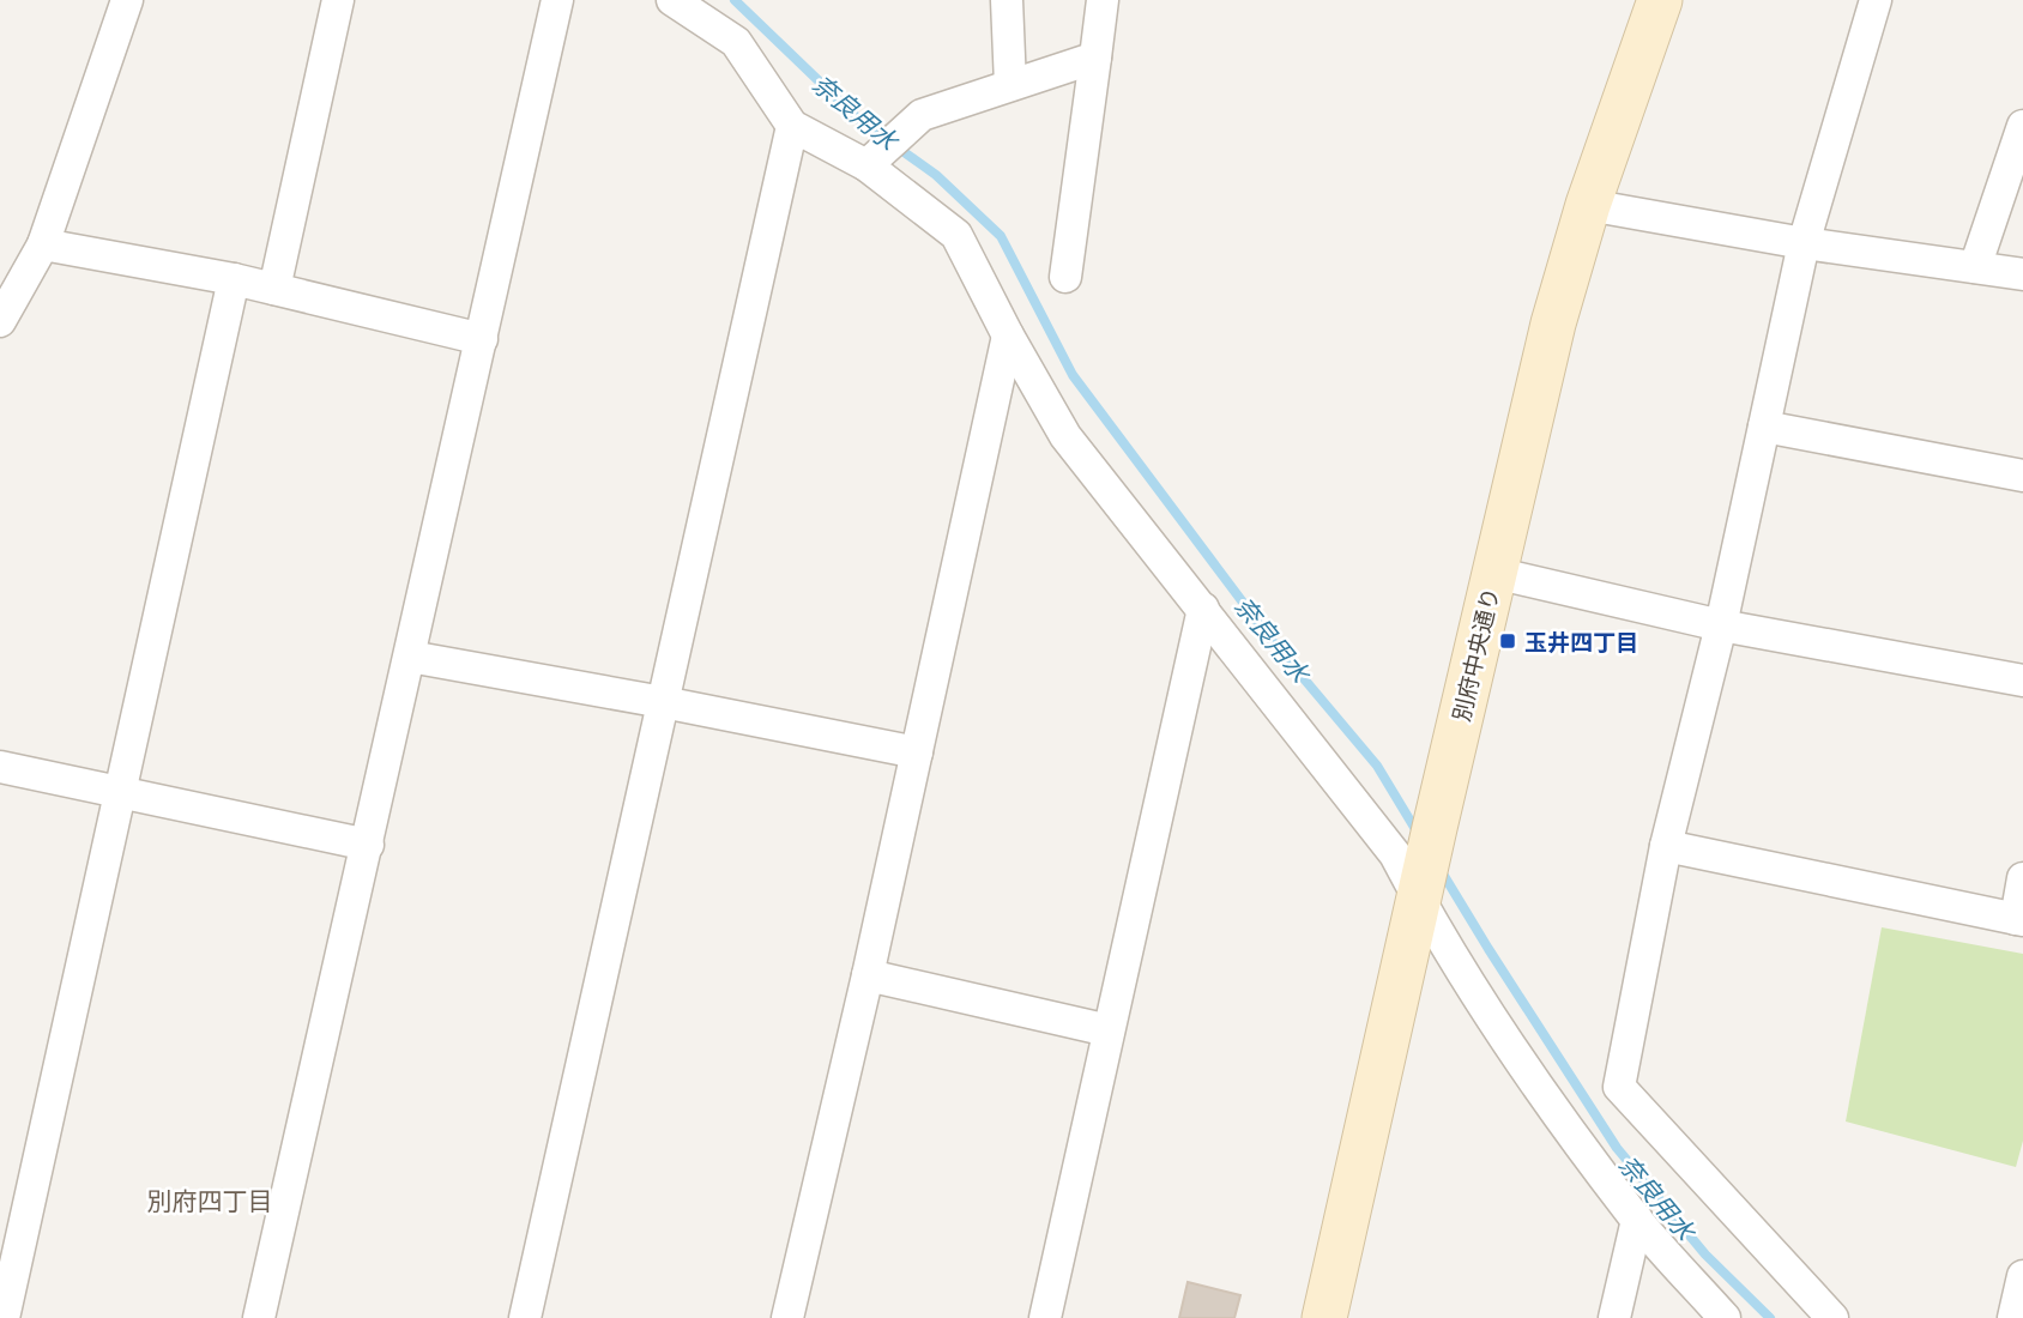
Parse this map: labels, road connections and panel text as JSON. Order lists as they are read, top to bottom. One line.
{"streets":{"street":["別府中央通り"]},"districts":["別府四丁目"],"water":["奈良用水"],"places":{"transit":["玉井四丁目"]}}
